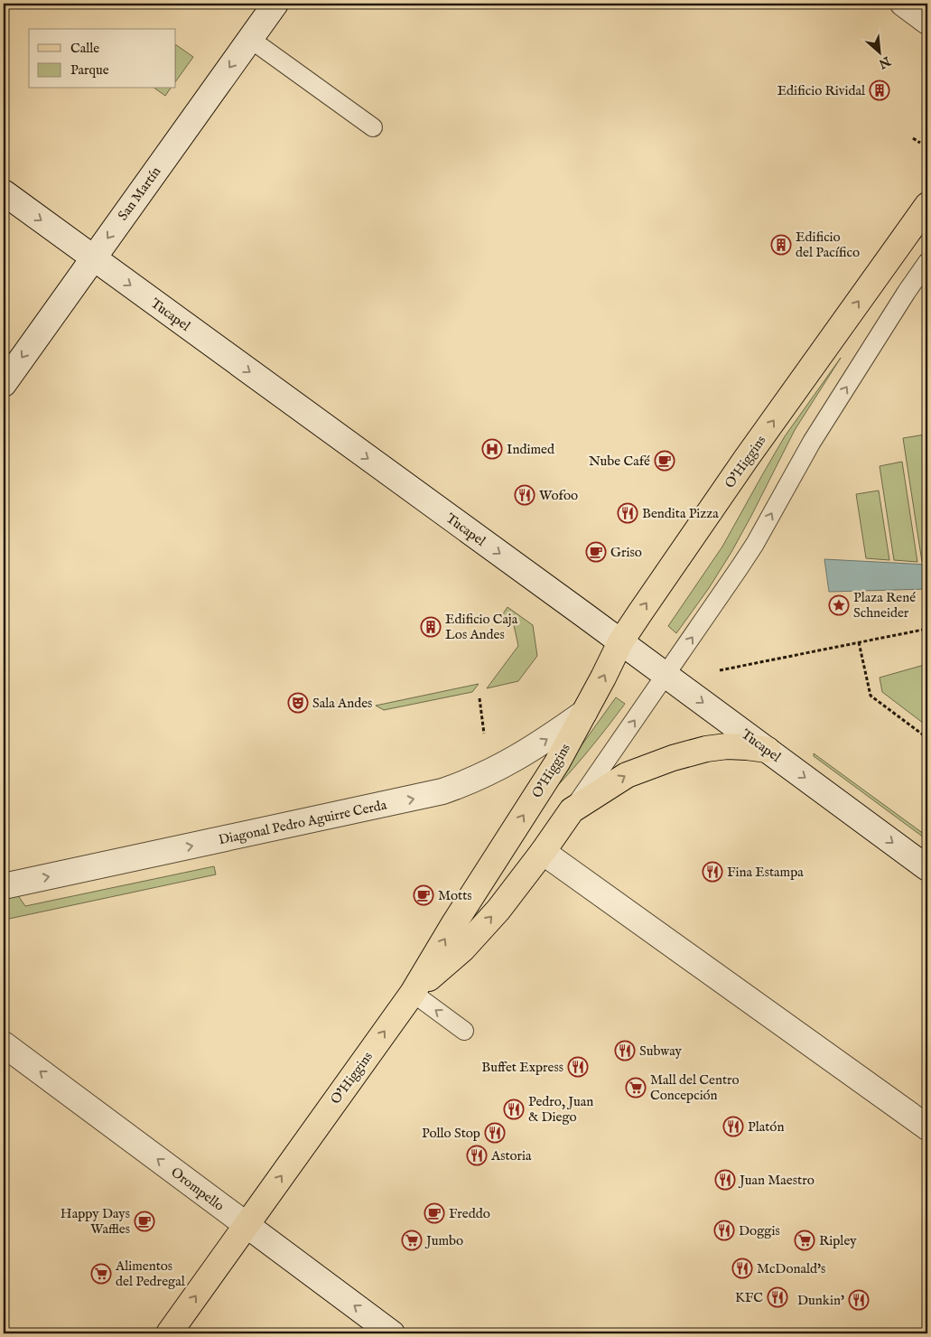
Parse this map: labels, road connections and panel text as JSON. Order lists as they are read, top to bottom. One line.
{"streets":{"main road":["San Martín","Tucapel","O'Higgins","Diagonal Pedro Aguirre Cerda","Orompello"]},"crossings":[["San Martín","Tucapel"],["Tucapel","O'Higgins"],["O'Higgins","Diagonal Pedro Aguirre Cerda"],["O'Higgins","Orompello"]],"one_way":["San Martín","Tucapel","O'Higgins","Diagonal Pedro Aguirre Cerda","Orompello"],"places":{"building":["Edificio Rividal","Edificio del Pacífico","Edificio Caja Los Andes"],"hospital":["Indimed"],"cafe":["Nube Café","Griso","Motts","Freddo","Happy Days Waffles"],"restaurant":["Wofoo","Bendita Pizza","Fina Estampa","Subway","Buffet Express","Pedro, Juan & Diego","Platón","Pollo Stop","Astoria","Juan Maestro","Doggis","McDonald's","KFC","Dunkin'"],"place":["Plaza René Schneider"],"theatre":["Sala Andes"],"supermarket":["Mall del Centro Concepción","Jumbo","Ripley","Alimentos del Pedregal"]},"legend":["Calle","Parque"],"north":"bottom right"}
